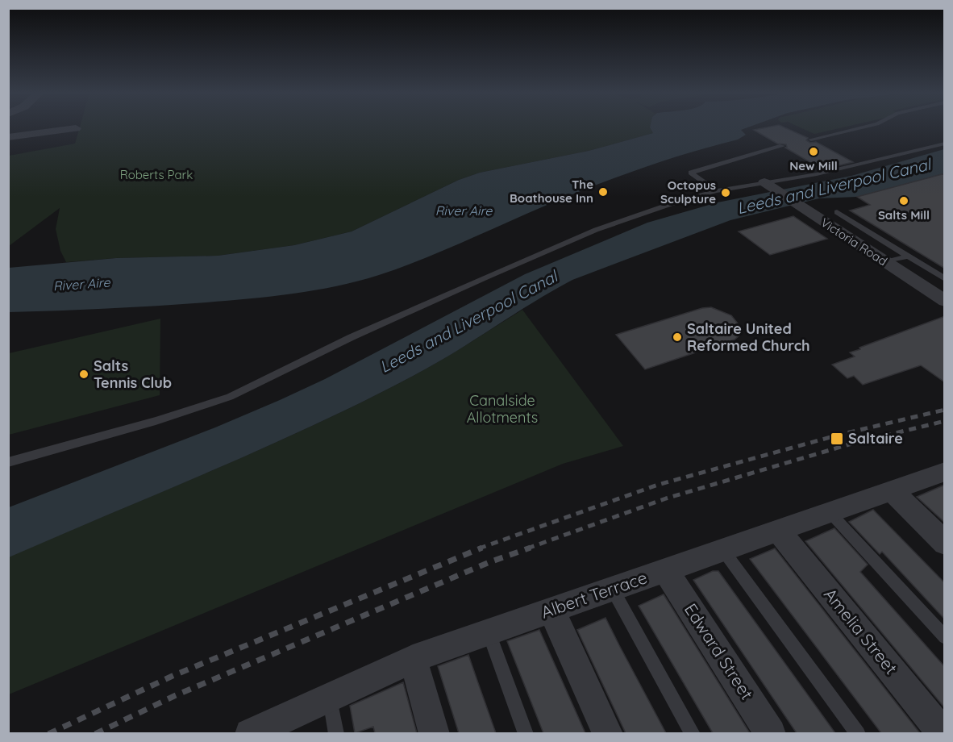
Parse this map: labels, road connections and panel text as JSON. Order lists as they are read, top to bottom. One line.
{"streets":{"street":["Victoria Road","Albert Terrace","Amelia Street","Edward Street"]},"crossings":[["Albert Terrace","Amelia Street"],["Albert Terrace","Edward Street"]],"water":["Leeds and Liverpool Canal","River Aire"],"parks":["Roberts Park","Canalside Allotments"],"places":{"other":["New Mill","The Boathouse Inn","Octopus Sculpture","Salts Mill","Saltaire United Reformed Church","Salts Tennis Club"],"transit":["Saltaire"]}}
